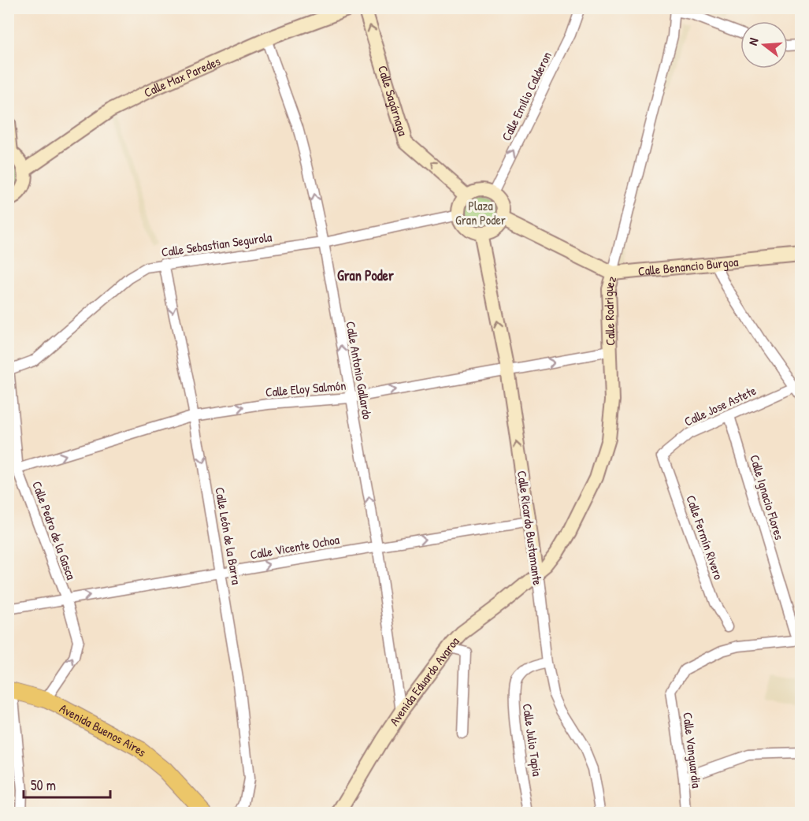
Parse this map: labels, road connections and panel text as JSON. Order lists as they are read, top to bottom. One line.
{"streets":{"main road":["Avenida Buenos Aires"],"street":["Calle Max Paredes","Calle Emilio Calderon","Calle Sagárnaga","Calle Sebastian Segurola","Calle Benancio Burgoa","Calle Rodriguez","Calle Antonio Gallardo","Calle Eloy Salmón","Calle Jose Astete","Calle Ignacio Flores","Calle Ricardo Bustamante","Calle Pedro de la Gasca","Calle León de la Barra","Calle Fermín Rivero","Calle Vicente Ochoa","Avenida Eduardo Avaroa","Calle Julio Tapia","Calle Vanguardia"]},"crossings":[["Calle Max Paredes","Calle Antonio Gallardo"],["Calle Emilio Calderon","Calle Sagárnaga"],["Calle Emilio Calderon","Calle Sebastian Segurola"],["Calle Emilio Calderon","Calle Ricardo Bustamante"],["Calle Sagárnaga","Calle Sebastian Segurola"],["Calle Sagárnaga","Calle Ricardo Bustamante"],["Calle Sebastian Segurola","Calle Antonio Gallardo"],["Calle Sebastian Segurola","Calle Ricardo Bustamante"],["Calle Sebastian Segurola","Calle Pedro de la Gasca"],["Calle Sebastian Segurola","Calle León de la Barra"],["Calle Benancio Burgoa","Calle Rodriguez"],["Calle Rodriguez","Calle Eloy Salmón"],["Calle Rodriguez","Calle Ricardo Bustamante"],["Calle Rodriguez","Avenida Eduardo Avaroa"],["Calle Antonio Gallardo","Calle Eloy Salmón"],["Calle Antonio Gallardo","Calle Vicente Ochoa"],["Calle Antonio Gallardo","Avenida Eduardo Avaroa"],["Calle Eloy Salmón","Calle Ricardo Bustamante"],["Calle Eloy Salmón","Calle Pedro de la Gasca"],["Calle Eloy Salmón","Calle León de la Barra"],["Calle Jose Astete","Calle Ignacio Flores"],["Calle Jose Astete","Calle Fermín Rivero"],["Calle Ignacio Flores","Calle Vanguardia"],["Calle Ricardo Bustamante","Calle Vicente Ochoa"],["Calle Ricardo Bustamante","Avenida Eduardo Avaroa"],["Calle Ricardo Bustamante","Calle Julio Tapia"],["Calle Pedro de la Gasca","Calle Vicente Ochoa"],["Calle Pedro de la Gasca","Avenida Buenos Aires"],["Calle León de la Barra","Calle Vicente Ochoa"]],"one_way":["Calle Emilio Calderon","Calle Sagárnaga","Calle Antonio Gallardo","Calle Eloy Salmón","Calle Ricardo Bustamante","Calle León de la Barra","Calle Vicente Ochoa"],"districts":["Gran Poder"],"parks":["Plaza Gran Poder"],"scale_bar":"50 m","north":"left"}
